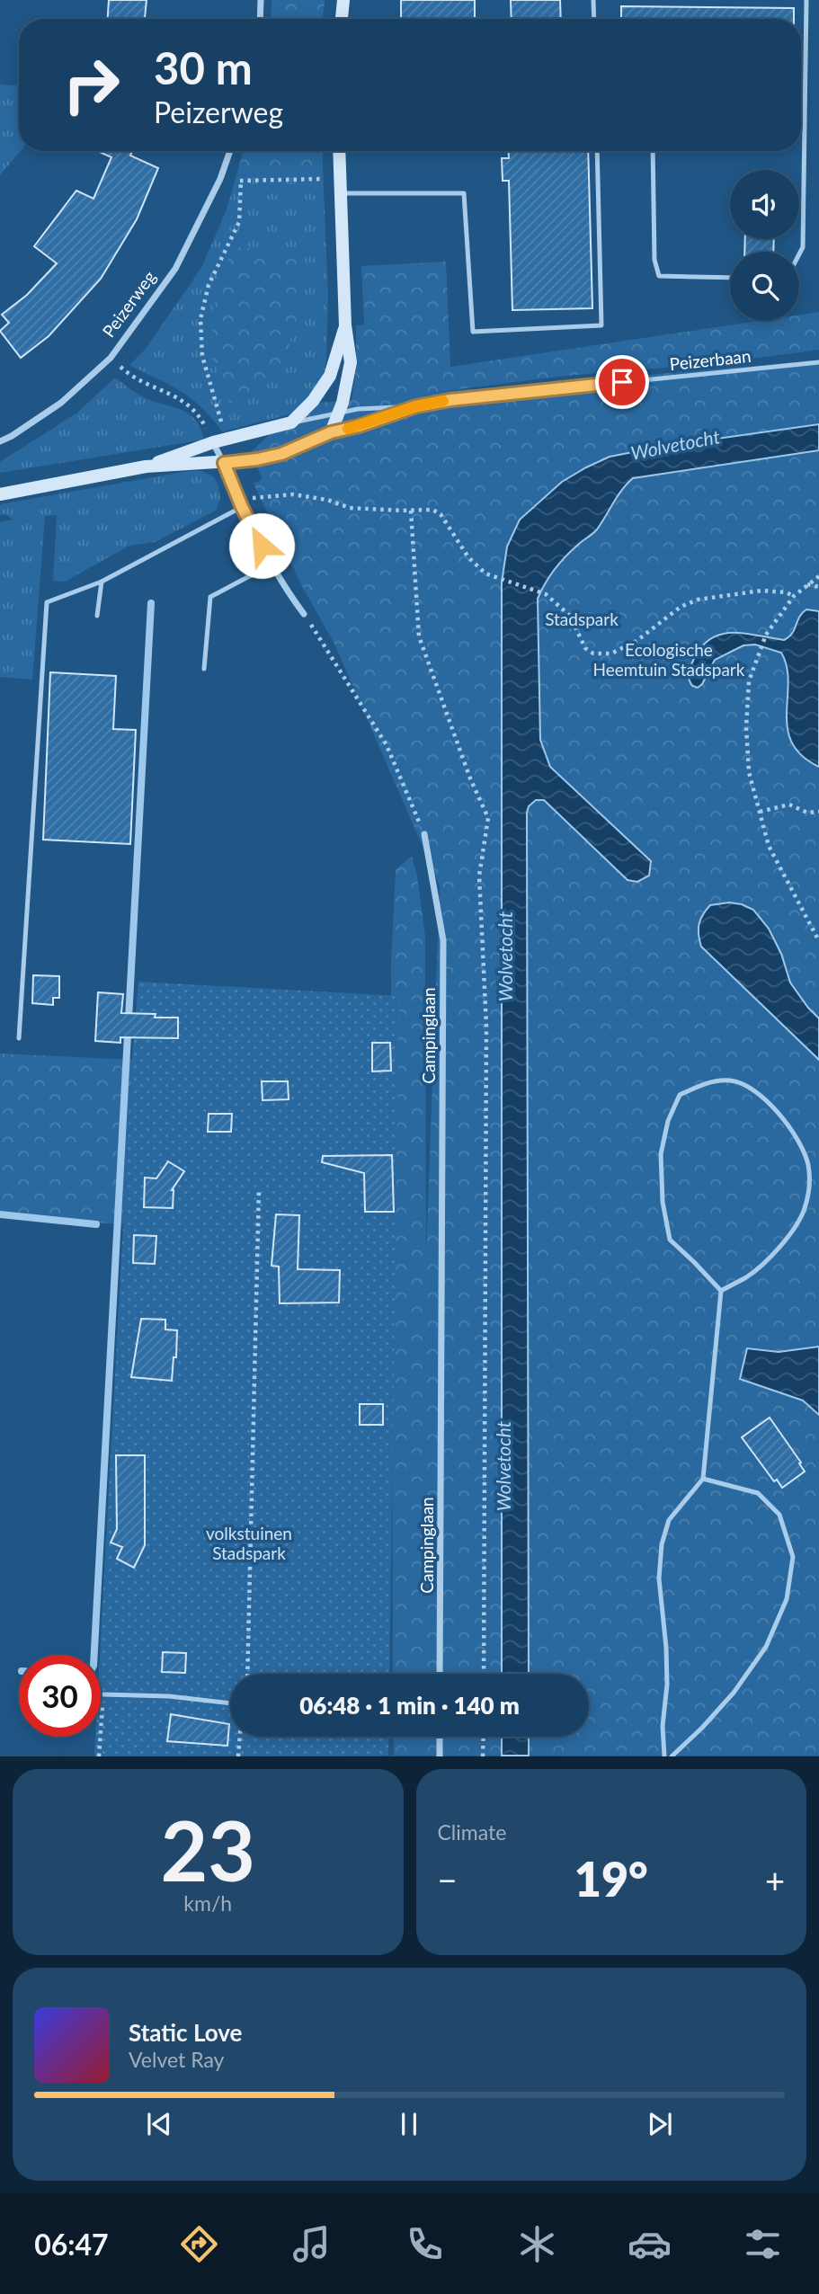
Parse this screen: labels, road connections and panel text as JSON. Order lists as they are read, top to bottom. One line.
{"streets":{"street":["Peizerweg","Campinglaan"],"lane":["Peizerbaan"]},"water":["Wolvetocht"],"parks":["Stadspark","Ecologische Heemtuin Stadspark","volkstuinen Stadspark"],"page":{"turn":["30 m","Peizerweg"],"limit":"30","trip":"06:48 · 1 min · 140 m","tile":[["23","km/h"],"Climate"],"heat":["−","19°","+"],"song":["Static Love","Velvet Ray"],"tabs":"06:47"}}
